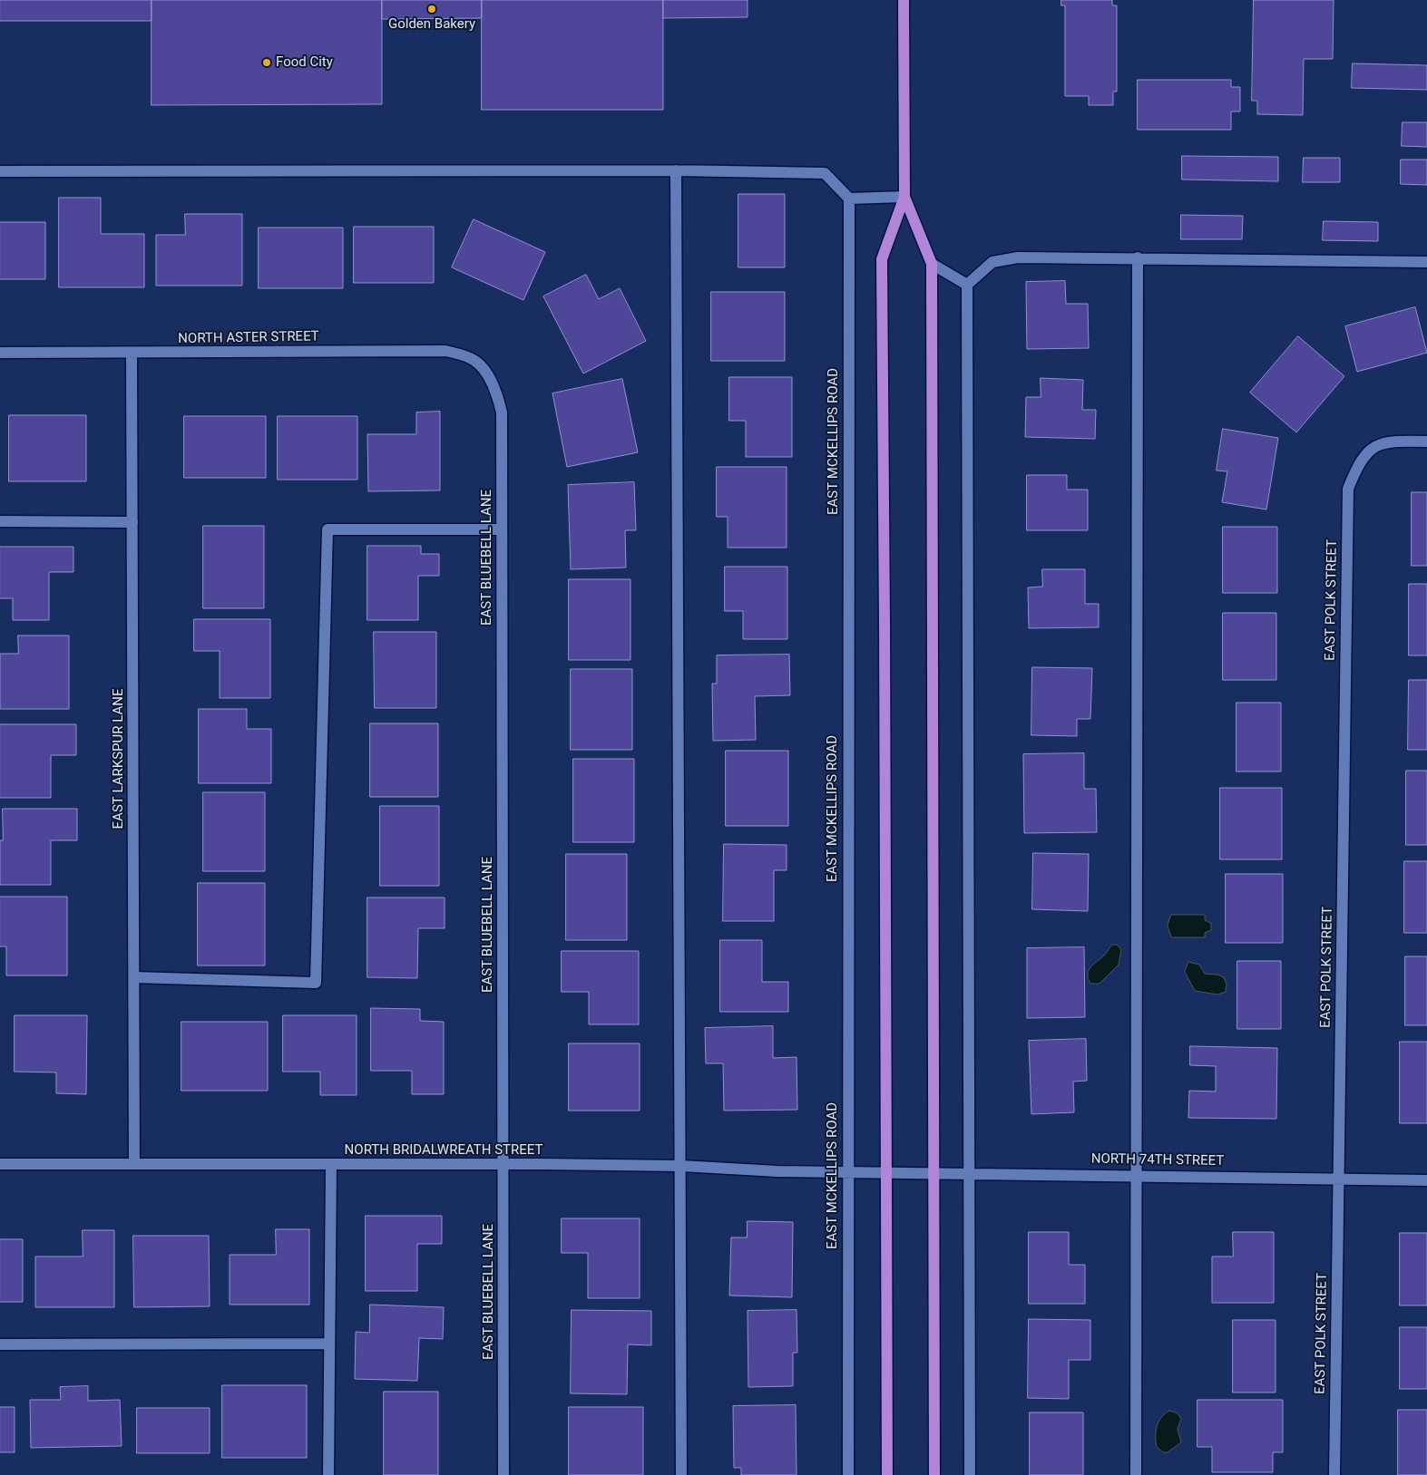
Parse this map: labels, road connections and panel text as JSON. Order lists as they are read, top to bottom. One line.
{"streets":{"street":["NORTH ASTER STREET","EAST MCKELLIPS ROAD","EAST BLUEBELL LANE","EAST POLK STREET","EAST LARKSPUR LANE","NORTH BRIDALWREATH STREET","NORTH 74TH STREET"]},"crossings":[["NORTH ASTER STREET","EAST BLUEBELL LANE"],["NORTH ASTER STREET","EAST LARKSPUR LANE"],["EAST MCKELLIPS ROAD","NORTH BRIDALWREATH STREET"],["EAST BLUEBELL LANE","NORTH BRIDALWREATH STREET"],["EAST POLK STREET","NORTH 74TH STREET"],["EAST LARKSPUR LANE","NORTH BRIDALWREATH STREET"],["NORTH BRIDALWREATH STREET","NORTH 74TH STREET"]],"places":["Golden Bakery","Food City"]}
